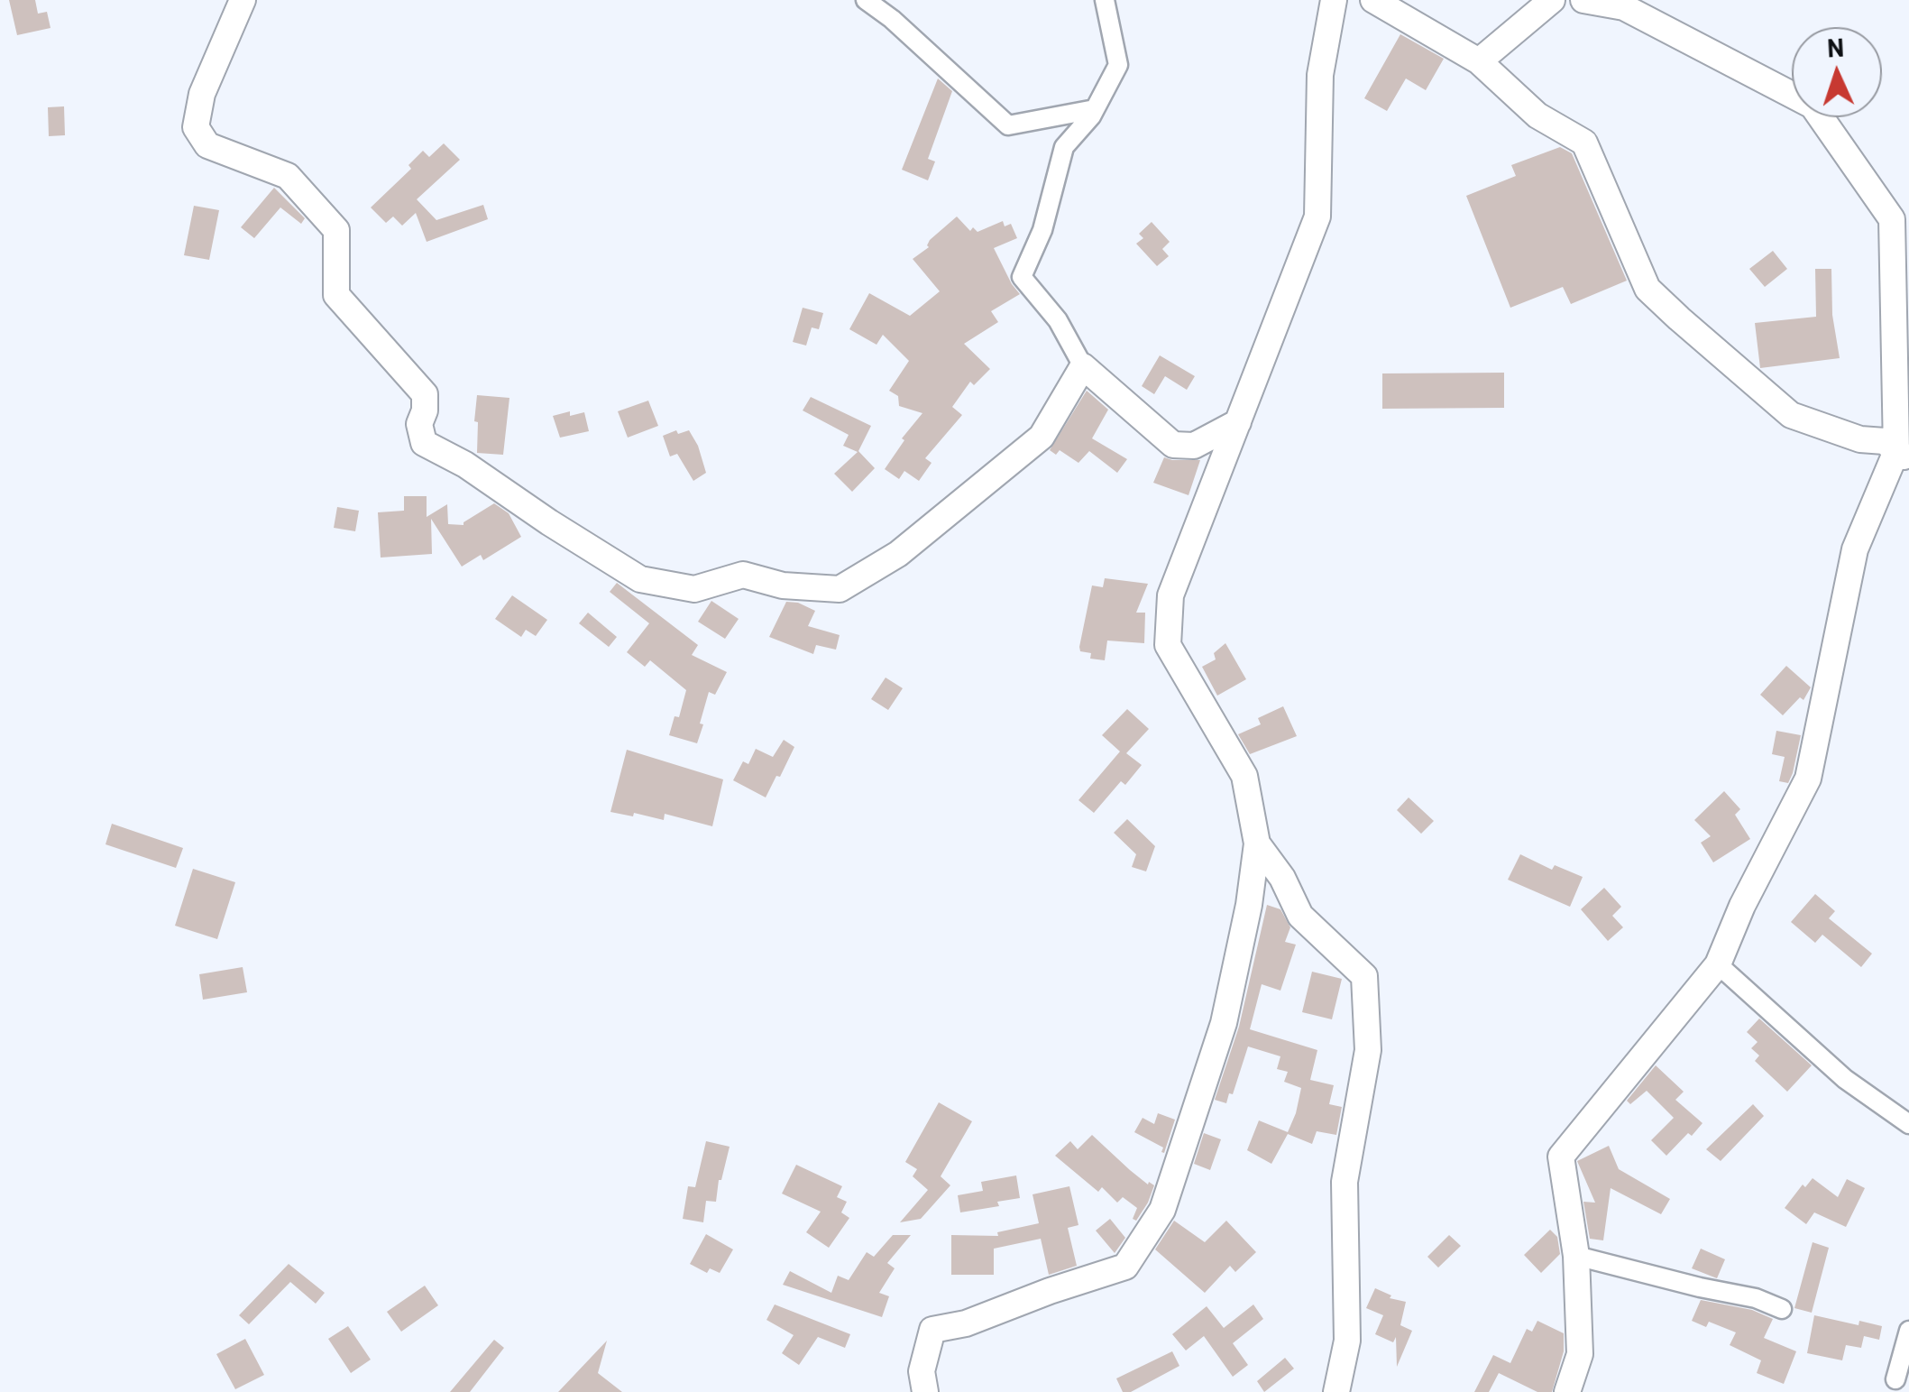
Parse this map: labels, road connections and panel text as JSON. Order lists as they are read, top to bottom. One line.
{"north":"top"}
